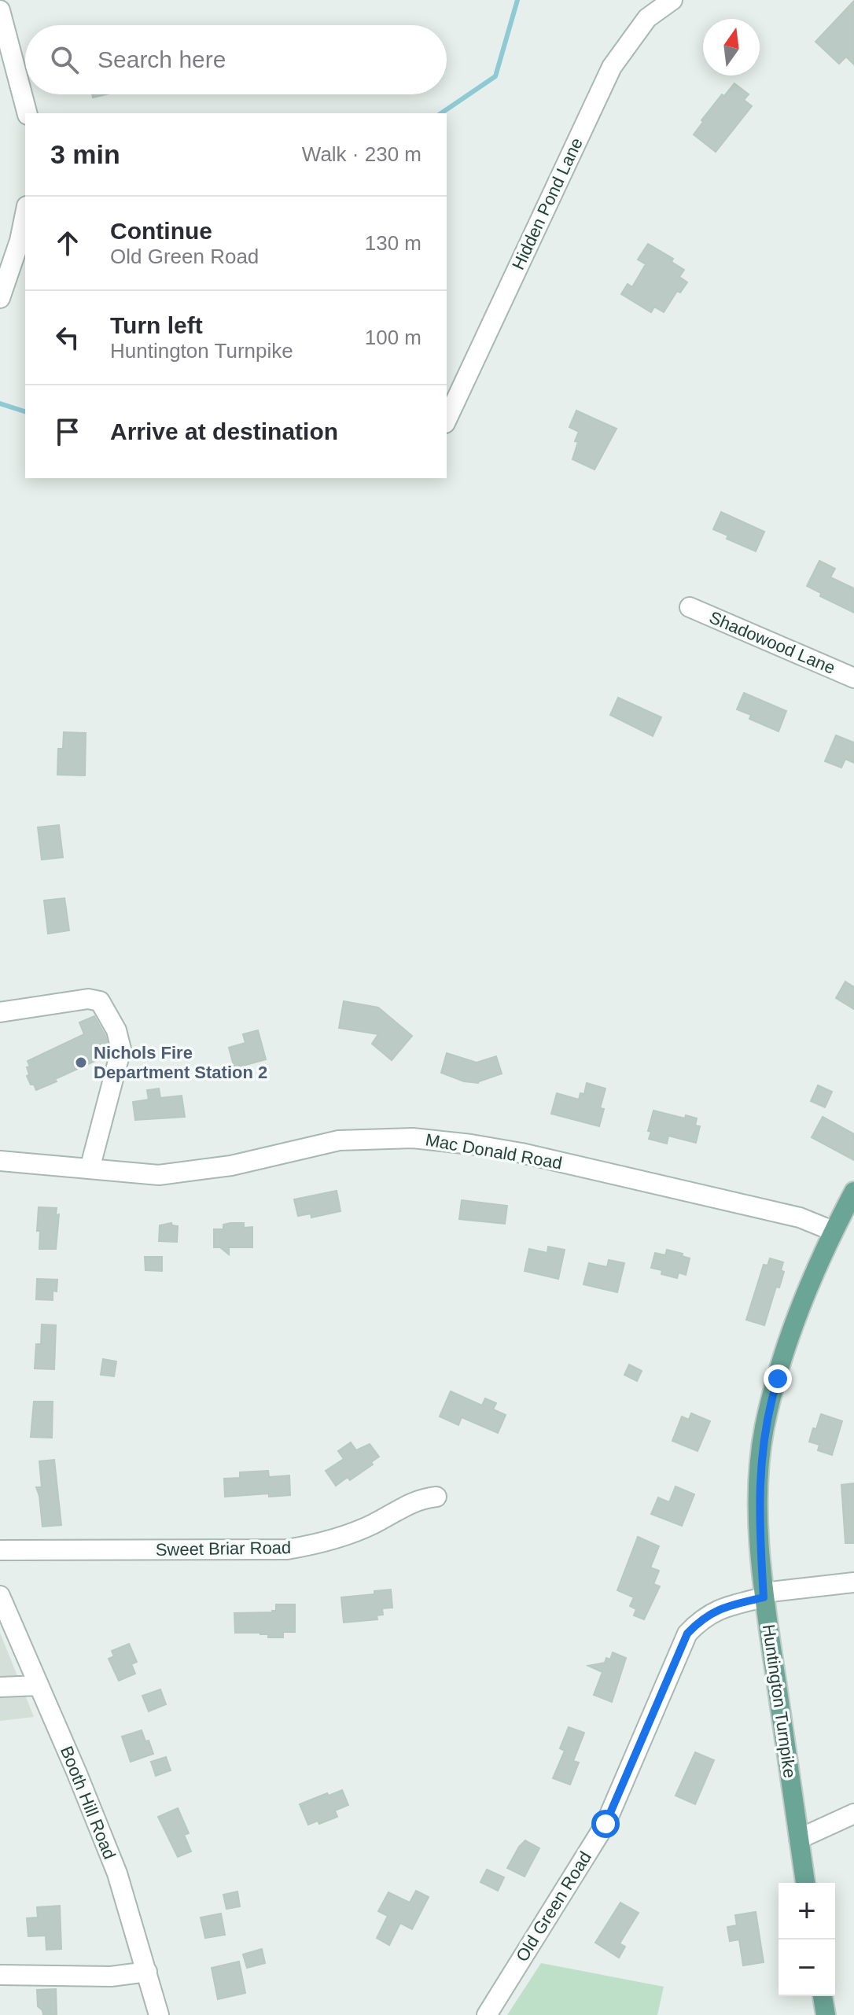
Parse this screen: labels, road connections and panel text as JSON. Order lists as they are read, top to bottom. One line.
{"streets":{"main road":["Huntington Turnpike"],"street":["Hidden Pond Lane","Shadowood Lane","Mac Donald Road","Sweet Briar Road","Booth Hill Road","Old Green Road"]},"crossings":[["Mac Donald Road","Huntington Turnpike"],["Huntington Turnpike","Old Green Road"]],"places":["Nichols Fire Department Station 2"],"north":"top","page":{"search":"Search here","heading":["3 min","Walk · 230 m"],"list":[["Continue","Old Green Road","130 m"],["Turn left","Huntington Turnpike","100 m"],"Arrive at destination"],"map_buttons":["+","−"]}}
